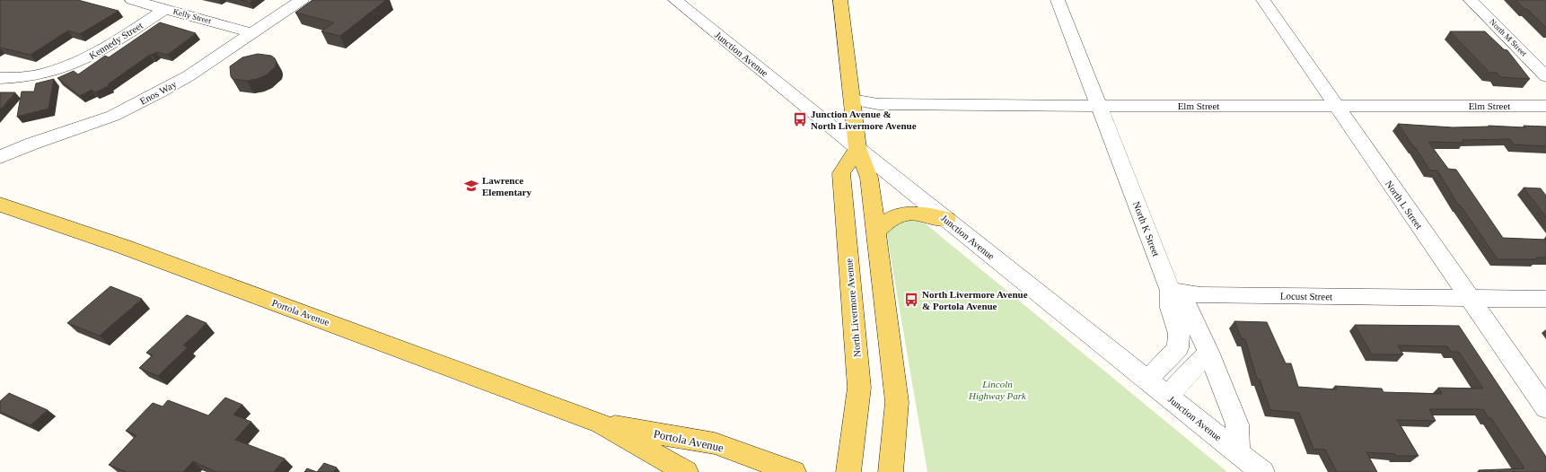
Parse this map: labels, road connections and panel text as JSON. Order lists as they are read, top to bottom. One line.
{"streets":{"main road":["North Livermore Avenue","Portola Avenue"],"street":["Kelly Street","North M Street","Kennedy Street","Junction Avenue","Enos Way","Elm Street","North L Street","North K Street","Locust Street"]},"crossings":[["Kelly Street","Kennedy Street"],["Kelly Street","Enos Way"],["Junction Avenue","North K Street"],["Junction Avenue","North Livermore Avenue"],["Elm Street","North L Street"],["Elm Street","North K Street"],["North L Street","Locust Street"],["North K Street","Locust Street"]],"parks":["Lincoln Highway Park"],"places":{"bus stop":["Junction Avenue & North Livermore Avenue","North Livermore Avenue & Portola Avenue"],"school or university":["Lawrence Elementary"]}}
